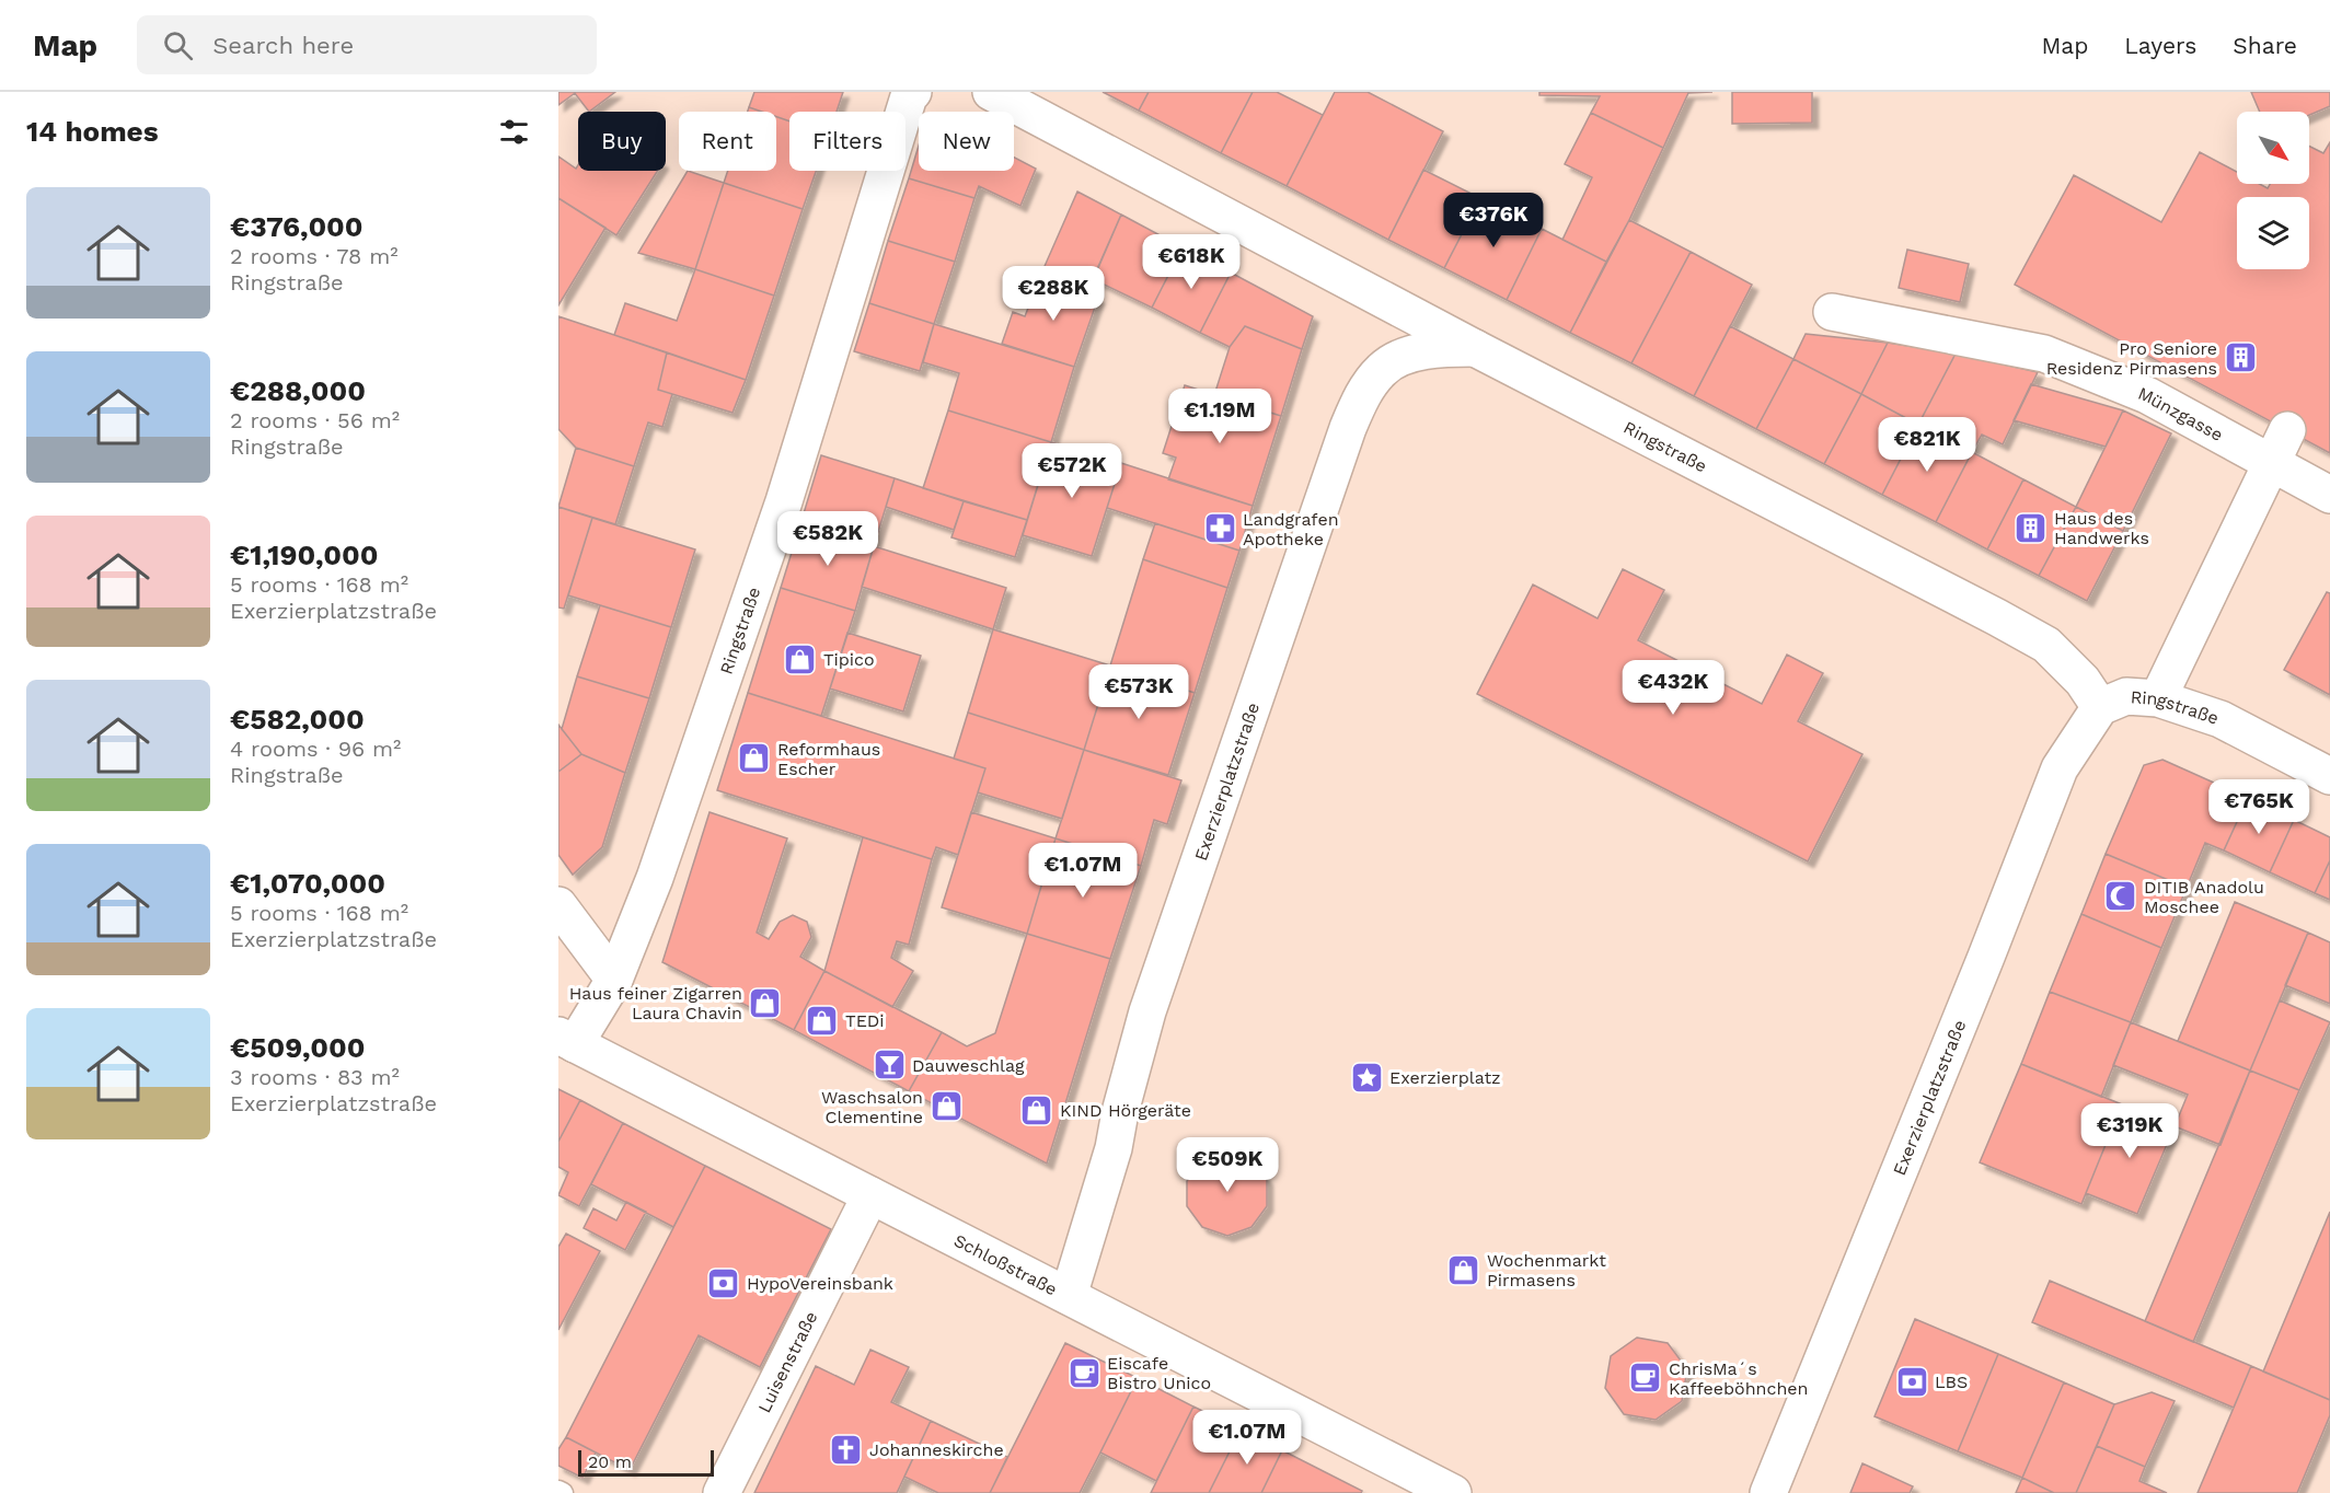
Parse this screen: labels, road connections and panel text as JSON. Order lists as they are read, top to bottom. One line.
{"streets":{"street":["Münzgasse","Ringstraße","Exerzierplatzstraße","Schloßstraße","Luisenstraße"]},"crossings":[["Ringstraße","Exerzierplatzstraße"],["Ringstraße","Schloßstraße"],["Exerzierplatzstraße","Schloßstraße"],["Schloßstraße","Luisenstraße"]],"places":{"building":["Pro Seniore Residenz Pirmasens","Haus des Handwerks"],"pharmacy":["Landgrafen Apotheke"],"shop":["Tipico","Reformhaus Escher","Haus feiner Zigarren Laura Chavin","TEDi","Waschsalon Clementine","KIND Hörgeräte","Wochenmarkt Pirmasens"],"mosque":["DITIB Anadolu Moschee"],"bar":["Dauweschlag"],"place":["Exerzierplatz"],"bank":["HypoVereinsbank","LBS"],"cafe":["Eiscafe Bistro Unico","ChrisMa´s Kaffeeböhnchen"],"church":["Johanneskirche"]},"scale_bar":"20 m","north":"bottom right","page":{"header":"Map","search":"Search here","nav":["Map","Layers","Share"],"heading":"14 homes","chip":["Buy","Rent","Filters","New"],"list":[{"name":"€376,000","note":"2 rooms · 78 m² · Ringstraße"},{"name":"€288,000","note":"2 rooms · 56 m² · Ringstraße"},{"name":"€1,190,000","note":"5 rooms · 168 m² · Exerzierplatzstraße"},{"name":"€582,000","note":"4 rooms · 96 m² · Ringstraße"},{"name":"€1,070,000","note":"5 rooms · 168 m² · Exerzierplatzstraße"},{"name":"€509,000","note":"3 rooms · 83 m² · Exerzierplatzstraße"}],"price":["€376K","€618K","€288K","€1.19M","€821K","€572K","€582K","€432K","€573K","€765K","€1.07M","€319K","€509K","€1.07M"],"scale":"20 m"}}
